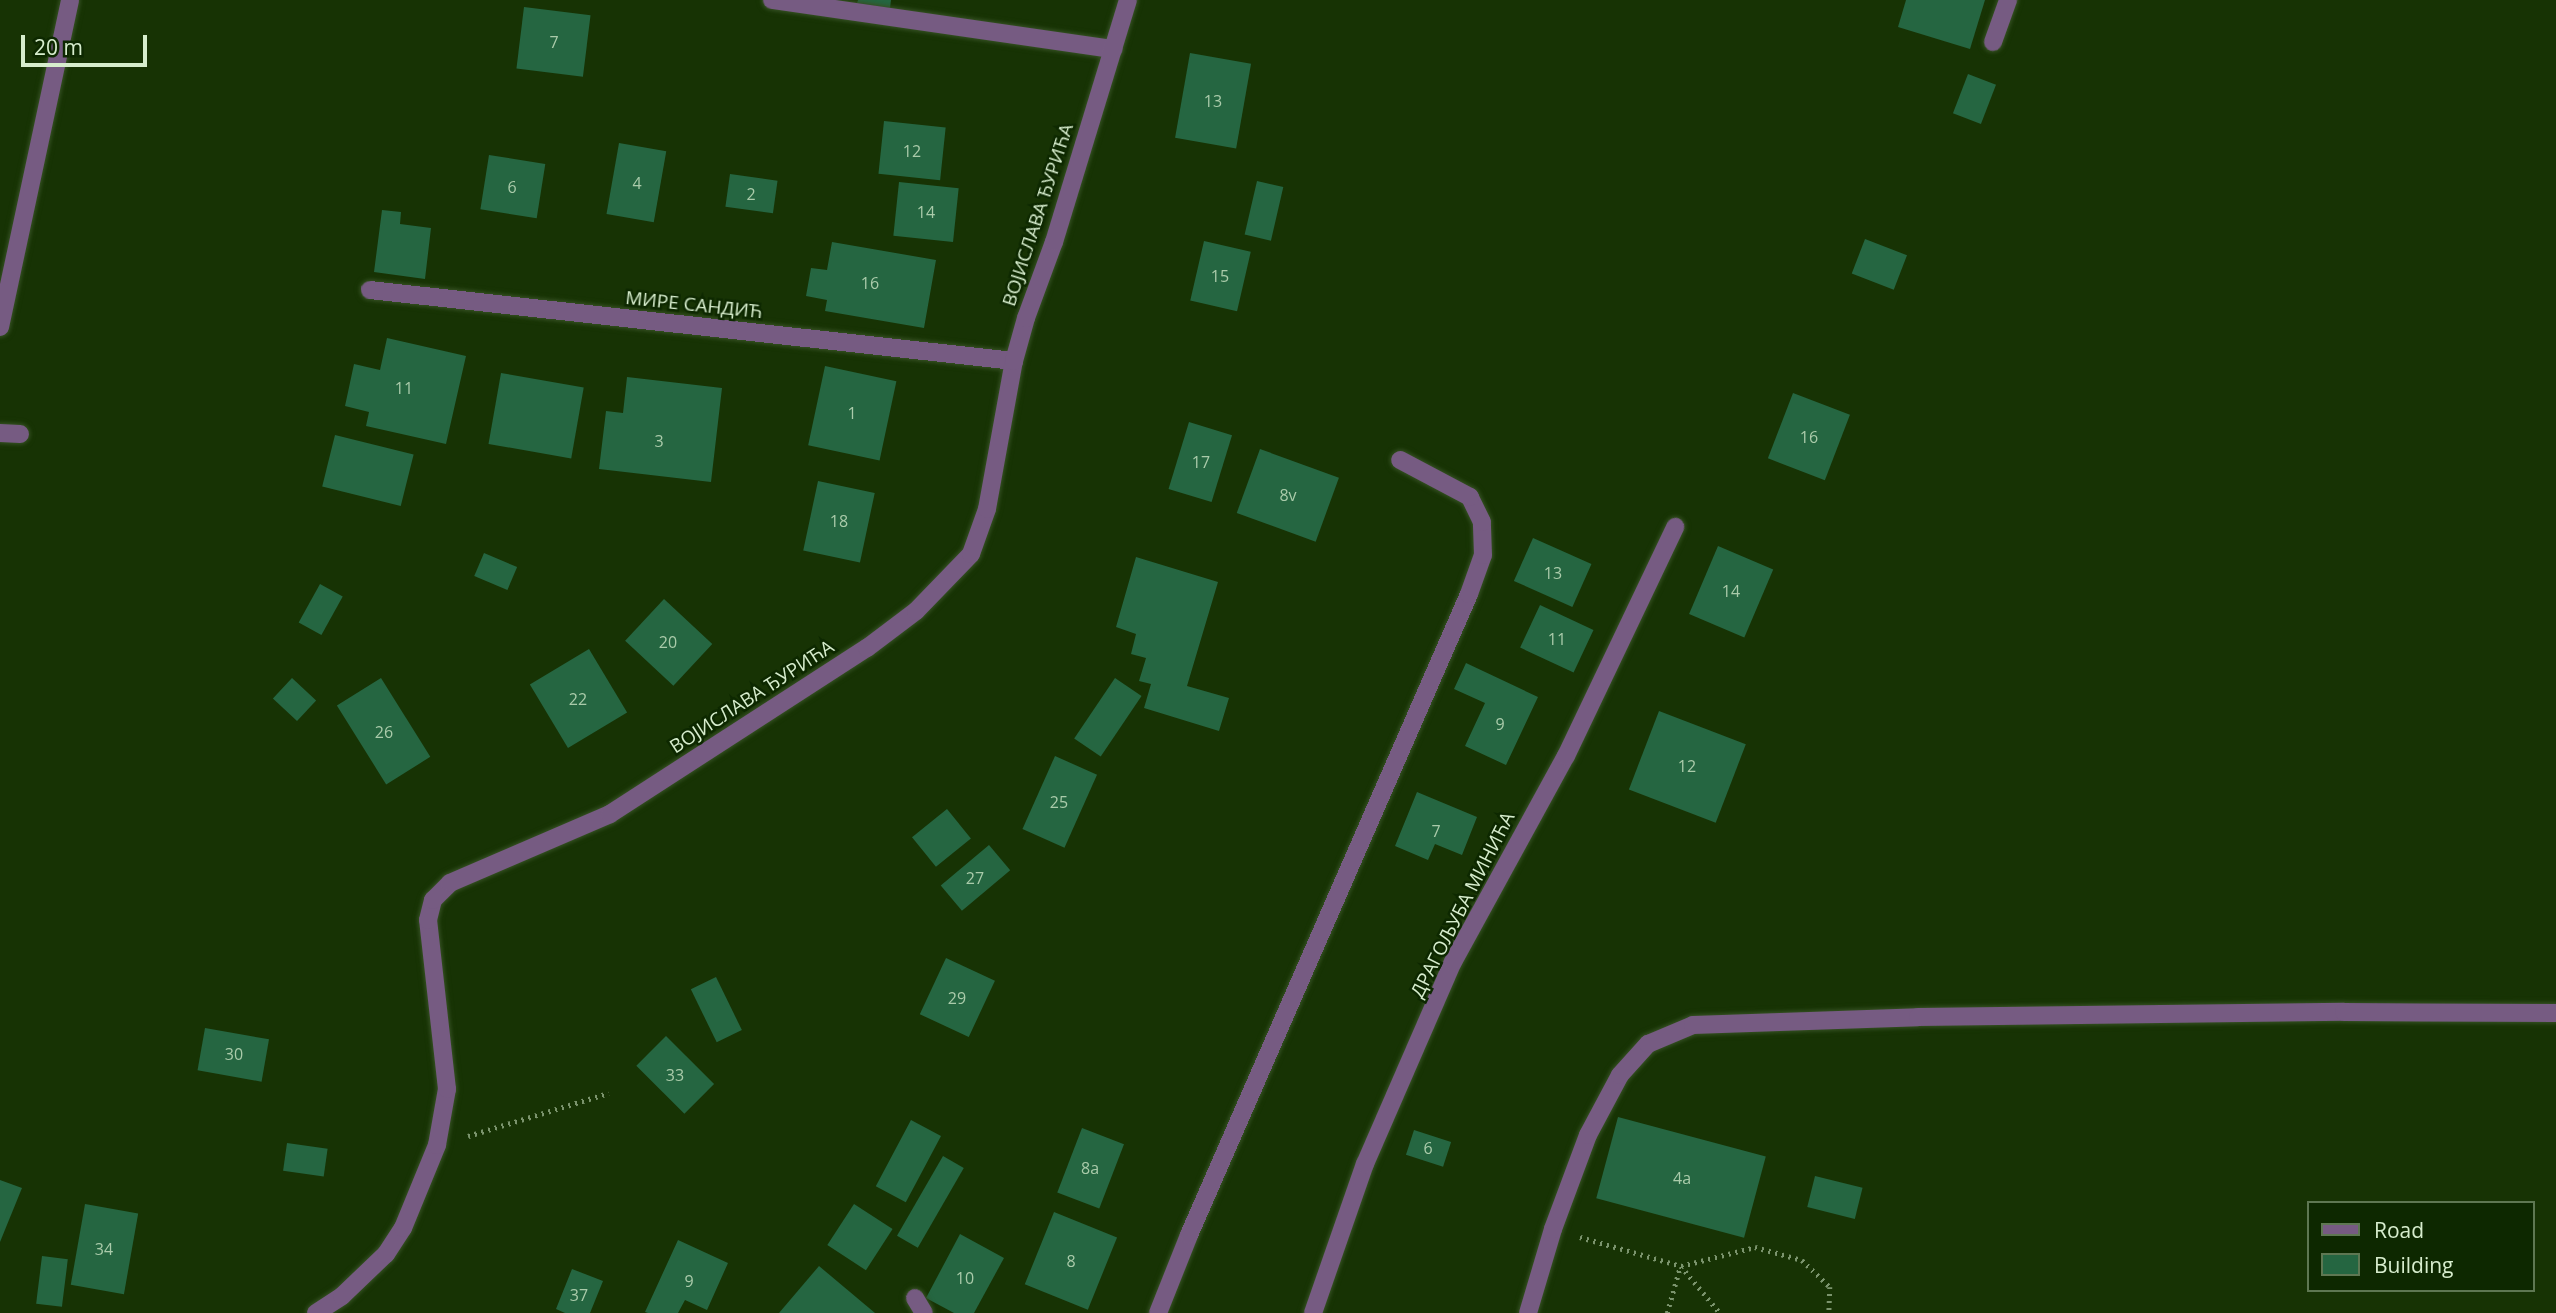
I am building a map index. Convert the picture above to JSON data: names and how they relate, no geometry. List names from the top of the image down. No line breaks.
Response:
{"streets":{"street":["ВОЈИСЛАВА ЂУРИЋА","МИРЕ САНДИЋ","ДРАГОЉУБА МИНИЋА"]},"crossings":[["ВОЈИСЛАВА ЂУРИЋА","МИРЕ САНДИЋ"]],"house_numbers":["7","13","12","4","6","2","14","15","16","11","1","16","3","17","8v","18","13","14","11","20","22","9","26","12","25","7","27","29","30","33","6","8a","4a","34","8","10","9","37"],"legend":["Road","Building"],"scale_bar":"20 m"}
